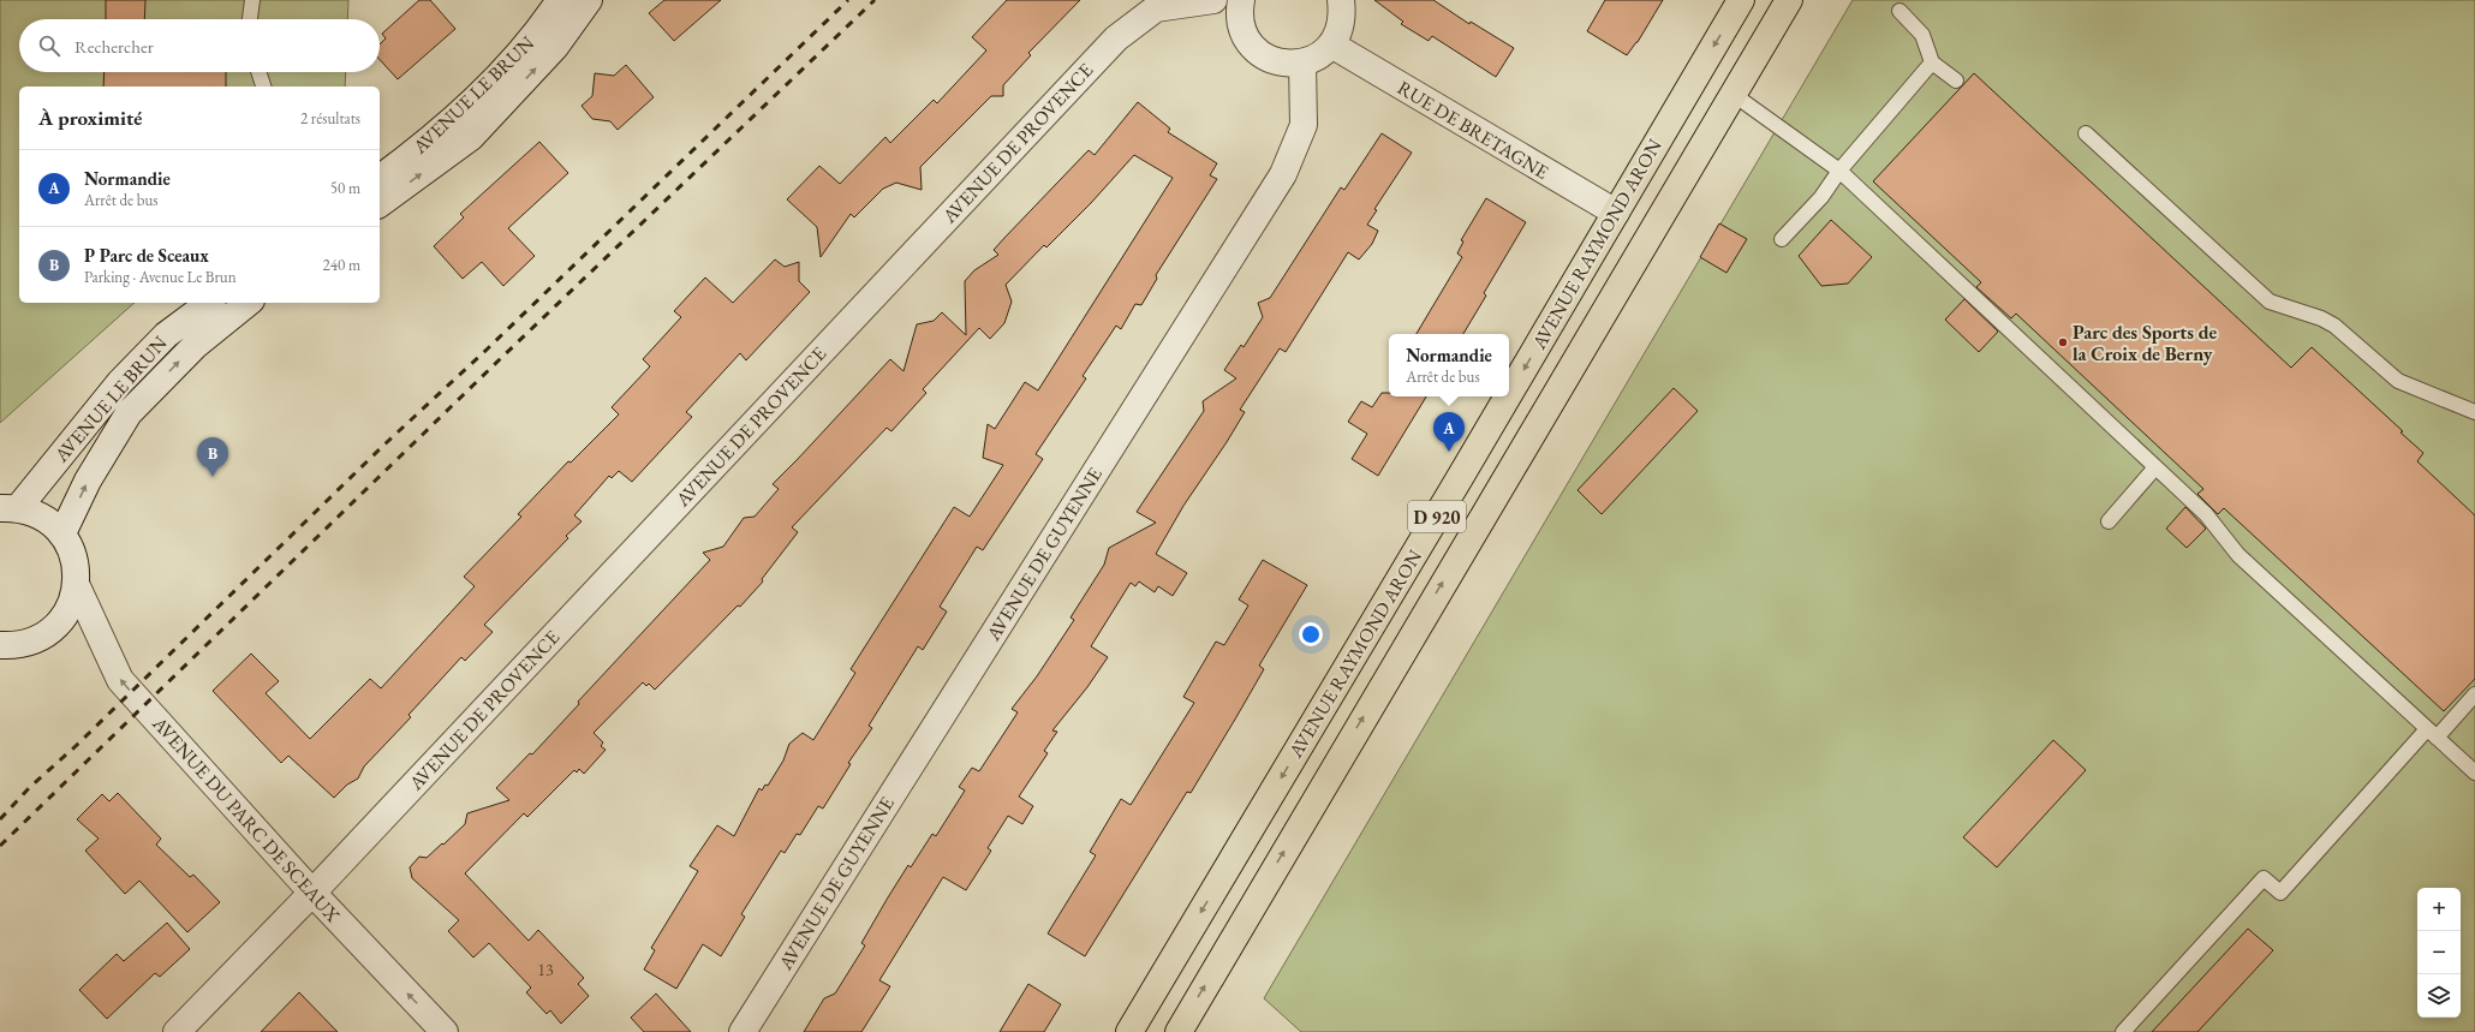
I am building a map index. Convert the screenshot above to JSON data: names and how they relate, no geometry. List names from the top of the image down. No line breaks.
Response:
{"streets":{"main road":["AVENUE RAYMOND ARON","D 920"],"street":["AVENUE LE BRUN","RUE DE BRETAGNE","AVENUE DE PROVENCE","AVENUE DE GUYENNE","AVENUE DU PARC DE SCEAUX"]},"crossings":[["RUE DE BRETAGNE","AVENUE RAYMOND ARON"],["AVENUE DE PROVENCE","AVENUE DU PARC DE SCEAUX"]],"one_way":["AVENUE DU PARC DE SCEAUX"],"places":["Parc des Sports de la Croix de Berny"],"house_numbers":["13"],"page":{"search":"Rechercher","heading":["À proximité","2 résultats"],"list":[{"mark":"A","name":"Normandie","note":"Arrêt de bus","value":"50 m"},{"mark":"B","name":"P Parc de Sceaux","note":"Parking · Avenue Le Brun","value":"240 m"}],"popup":["Normandie","Arrêt de bus"],"pins":["A","B"],"map_buttons":["+","−"]}}
